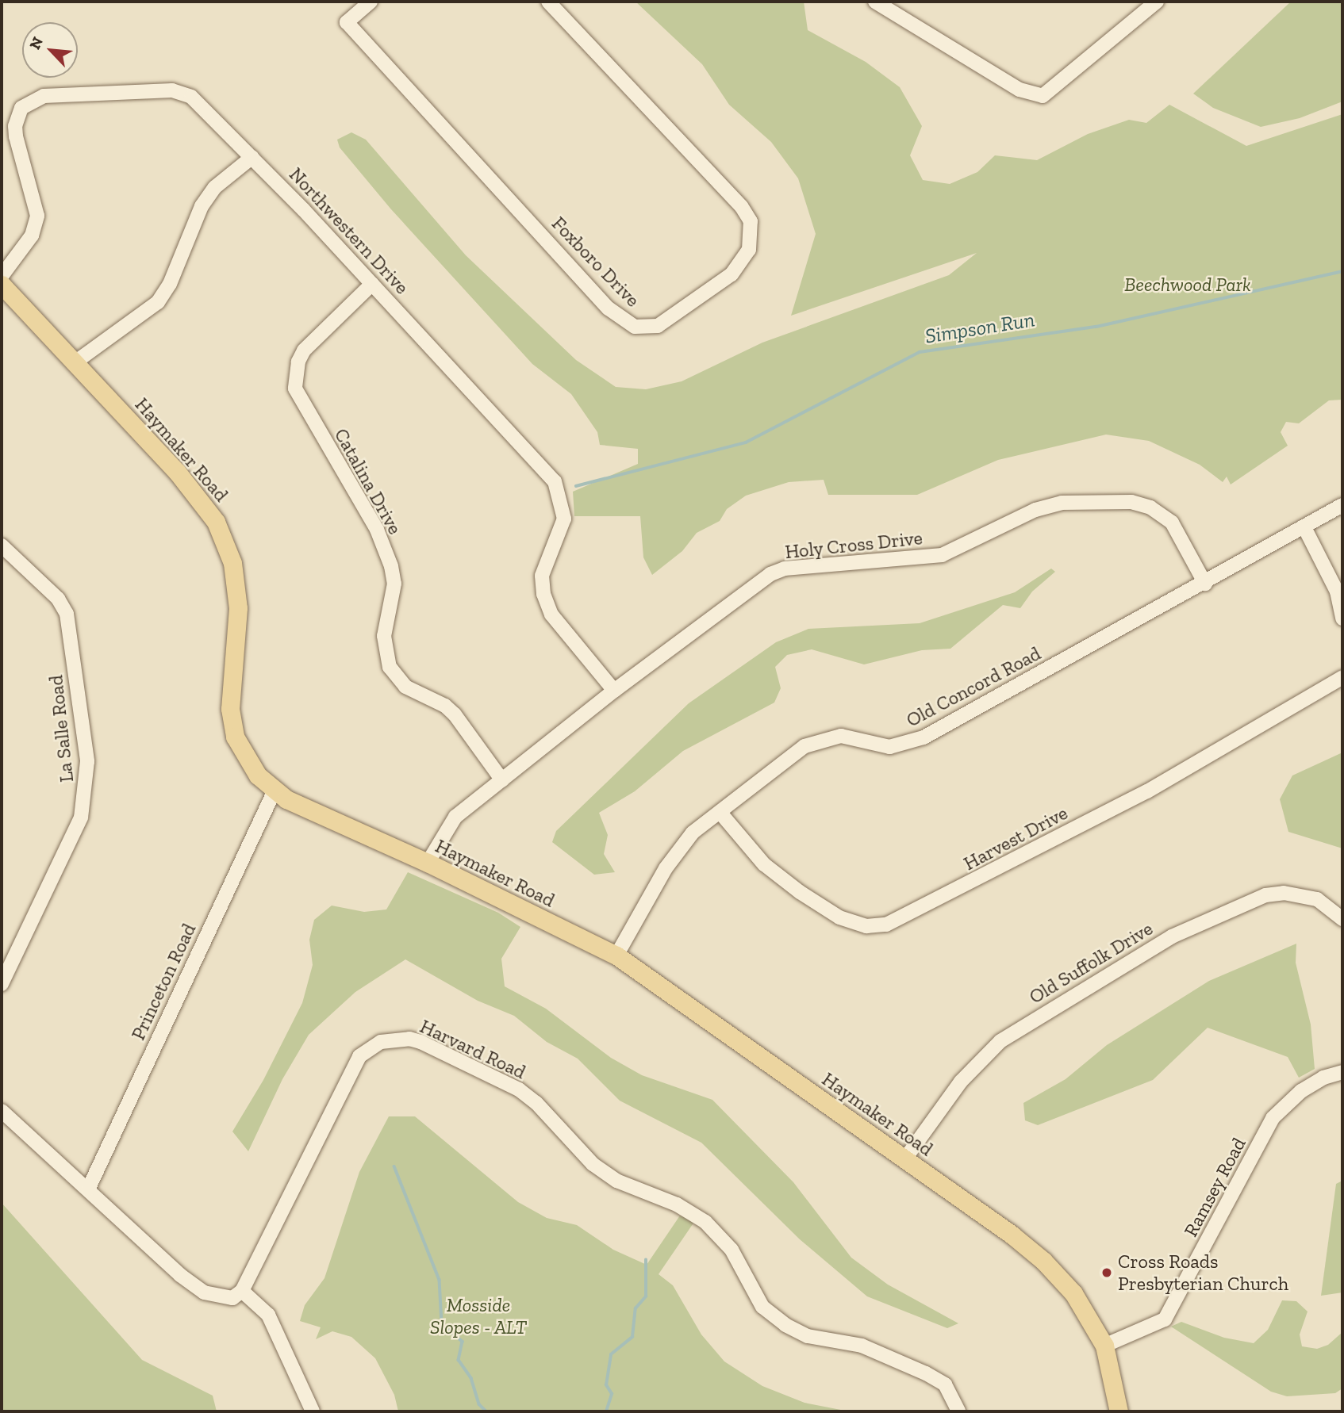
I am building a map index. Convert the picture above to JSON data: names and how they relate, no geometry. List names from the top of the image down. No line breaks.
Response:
{"streets":{"main road":["Haymaker Road"],"street":["Northwestern Drive","Foxboro Drive","Catalina Drive","Holy Cross Drive","Old Concord Road","La Salle Road","Harvest Drive","Old Suffolk Drive","Princeton Road","Harvard Road","Ramsey Road"]},"crossings":[["Northwestern Drive","Catalina Drive"],["Northwestern Drive","Holy Cross Drive"],["Haymaker Road","Holy Cross Drive"],["Haymaker Road","Old Concord Road"],["Haymaker Road","Old Suffolk Drive"],["Haymaker Road","Princeton Road"],["Haymaker Road","Ramsey Road"],["Catalina Drive","Holy Cross Drive"],["Holy Cross Drive","Old Concord Road"],["Old Concord Road","Harvest Drive"]],"water":["Simpson Run"],"parks":["Beechwood Park","Mosside Slopes - ALT"],"places":["Cross Roads Presbyterian Church"],"north":"top left"}
